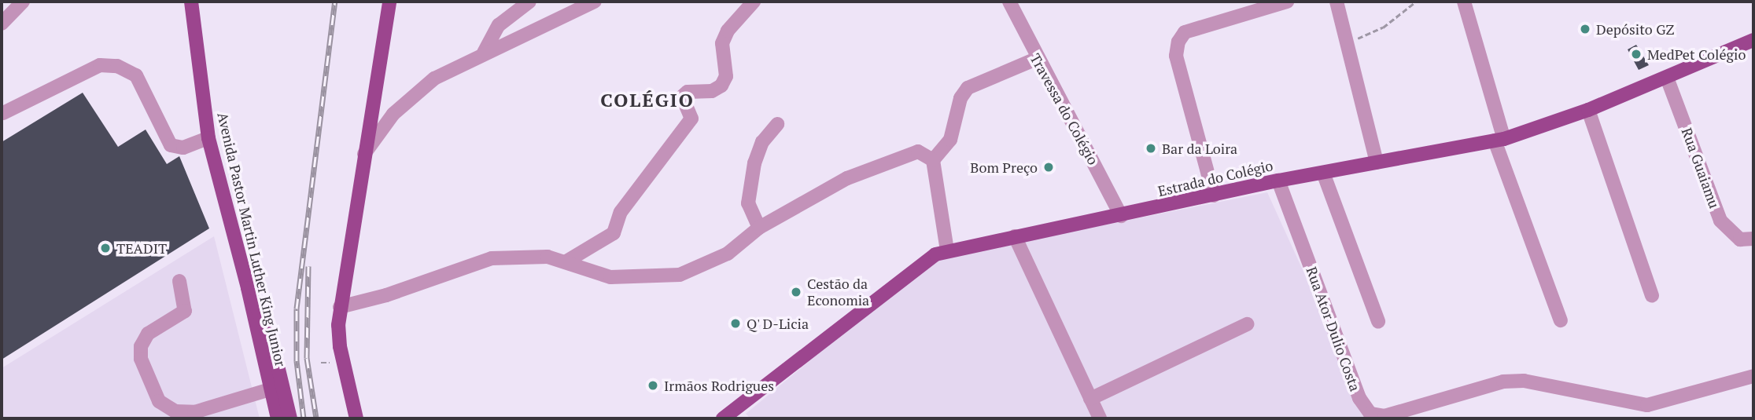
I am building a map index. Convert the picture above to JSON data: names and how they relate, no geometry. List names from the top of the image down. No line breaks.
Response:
{"streets":{"main road":["Estrada do Colégio","Avenida Pastor Martin Luther King Junior"],"street":["Travessa do Colégio","Rua Guaiamu","Rua Ator Dulio Costa"]},"crossings":[["Travessa do Colégio","Estrada do Colégio"],["Rua Guaiamu","Estrada do Colégio"],["Estrada do Colégio","Rua Ator Dulio Costa"]],"districts":["COLÉGIO"],"places":["Depósito GZ","MedPet Colégio","Bar da Loira","Bom Preço","TEADIT","Cestão da Economia","Q' D-Licia","Irmãos Rodrigues"]}
